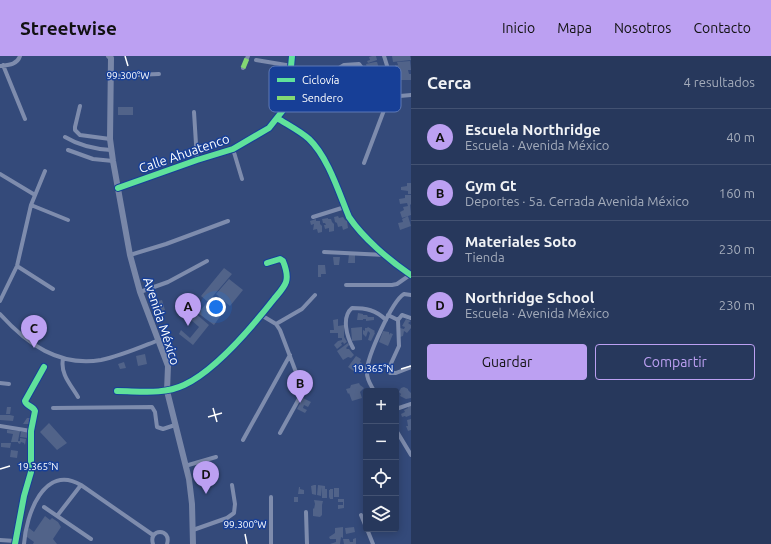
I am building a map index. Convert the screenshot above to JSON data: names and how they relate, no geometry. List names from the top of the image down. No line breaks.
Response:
{"streets":{"main road":["Avenida México"],"street":["Calle Ahuatenco"]},"crossings":[["Calle Ahuatenco","Avenida México"]],"legend":["Ciclovía","Sendero"],"page":{"header":"Streetwise","nav":["Inicio","Mapa","Nosotros","Contacto"],"heading":["Cerca","4 resultados"],"list":[{"mark":"A","name":"Escuela Northridge","note":"Escuela · Avenida México","value":"40 m"},{"mark":"B","name":"Gym Gt","note":"Deportes · 5a. Cerrada Avenida México","value":"160 m"},{"mark":"C","name":"Materiales Soto","note":"Tienda","value":"230 m"},{"mark":"D","name":"Northridge School","note":"Escuela · Avenida México","value":"230 m"}],"pins":["A","C","B","D"],"buttons":["Guardar","Compartir"],"map_buttons":["+","−"]},"coordinates":["99.300°W","19.365°N"]}
